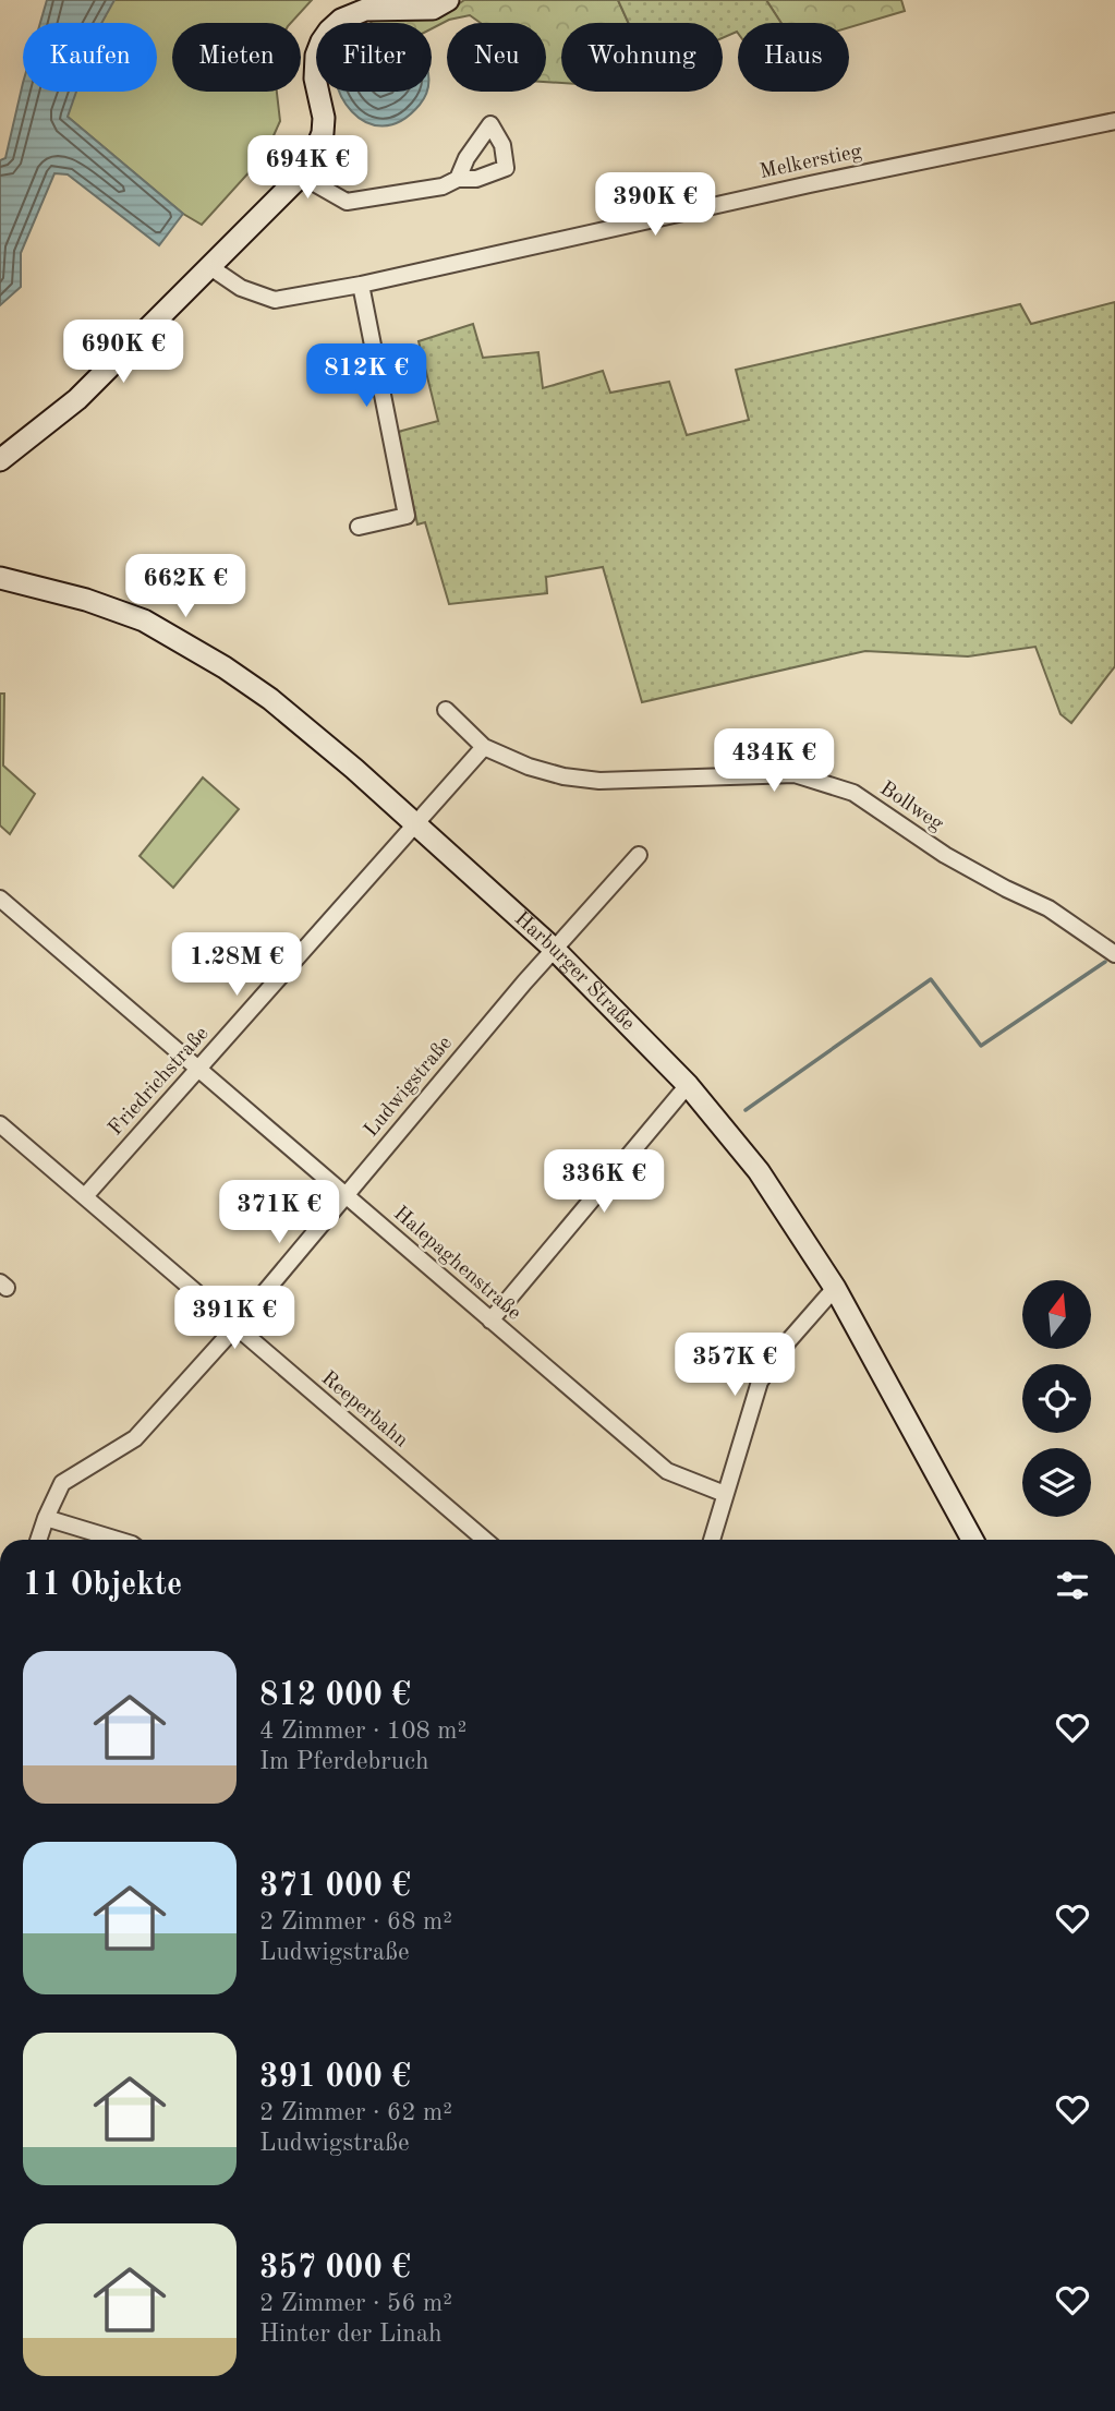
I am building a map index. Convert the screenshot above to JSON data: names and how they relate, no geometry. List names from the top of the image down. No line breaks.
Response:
{"streets":{"street":["Melkerstieg","Bollweg","Harburger Straße","Friedrichstraße","Ludwigstraße","Halepaghenstraße","Reeperbahn"]},"crossings":[["Harburger Straße","Friedrichstraße"],["Harburger Straße","Ludwigstraße"],["Friedrichstraße","Halepaghenstraße"],["Friedrichstraße","Reeperbahn"],["Ludwigstraße","Halepaghenstraße"],["Ludwigstraße","Reeperbahn"]],"north":"top","page":{"chip":["Kaufen","Mieten","Filter","Neu","Wohnung","Haus"],"price":["694K €","390K €","690K €","812K €","662K €","434K €","1.28M €","336K €","371K €","391K €","357K €"],"heading":"11 Objekte","list":[{"name":"812 000 €","note":"4 Zimmer · 108 m² · Im Pferdebruch"},{"name":"371 000 €","note":"2 Zimmer · 68 m² · Ludwigstraße"},{"name":"391 000 €","note":"2 Zimmer · 62 m² · Ludwigstraße"},{"name":"357 000 €","note":"2 Zimmer · 56 m² · Hinter der Linah"}]}}
